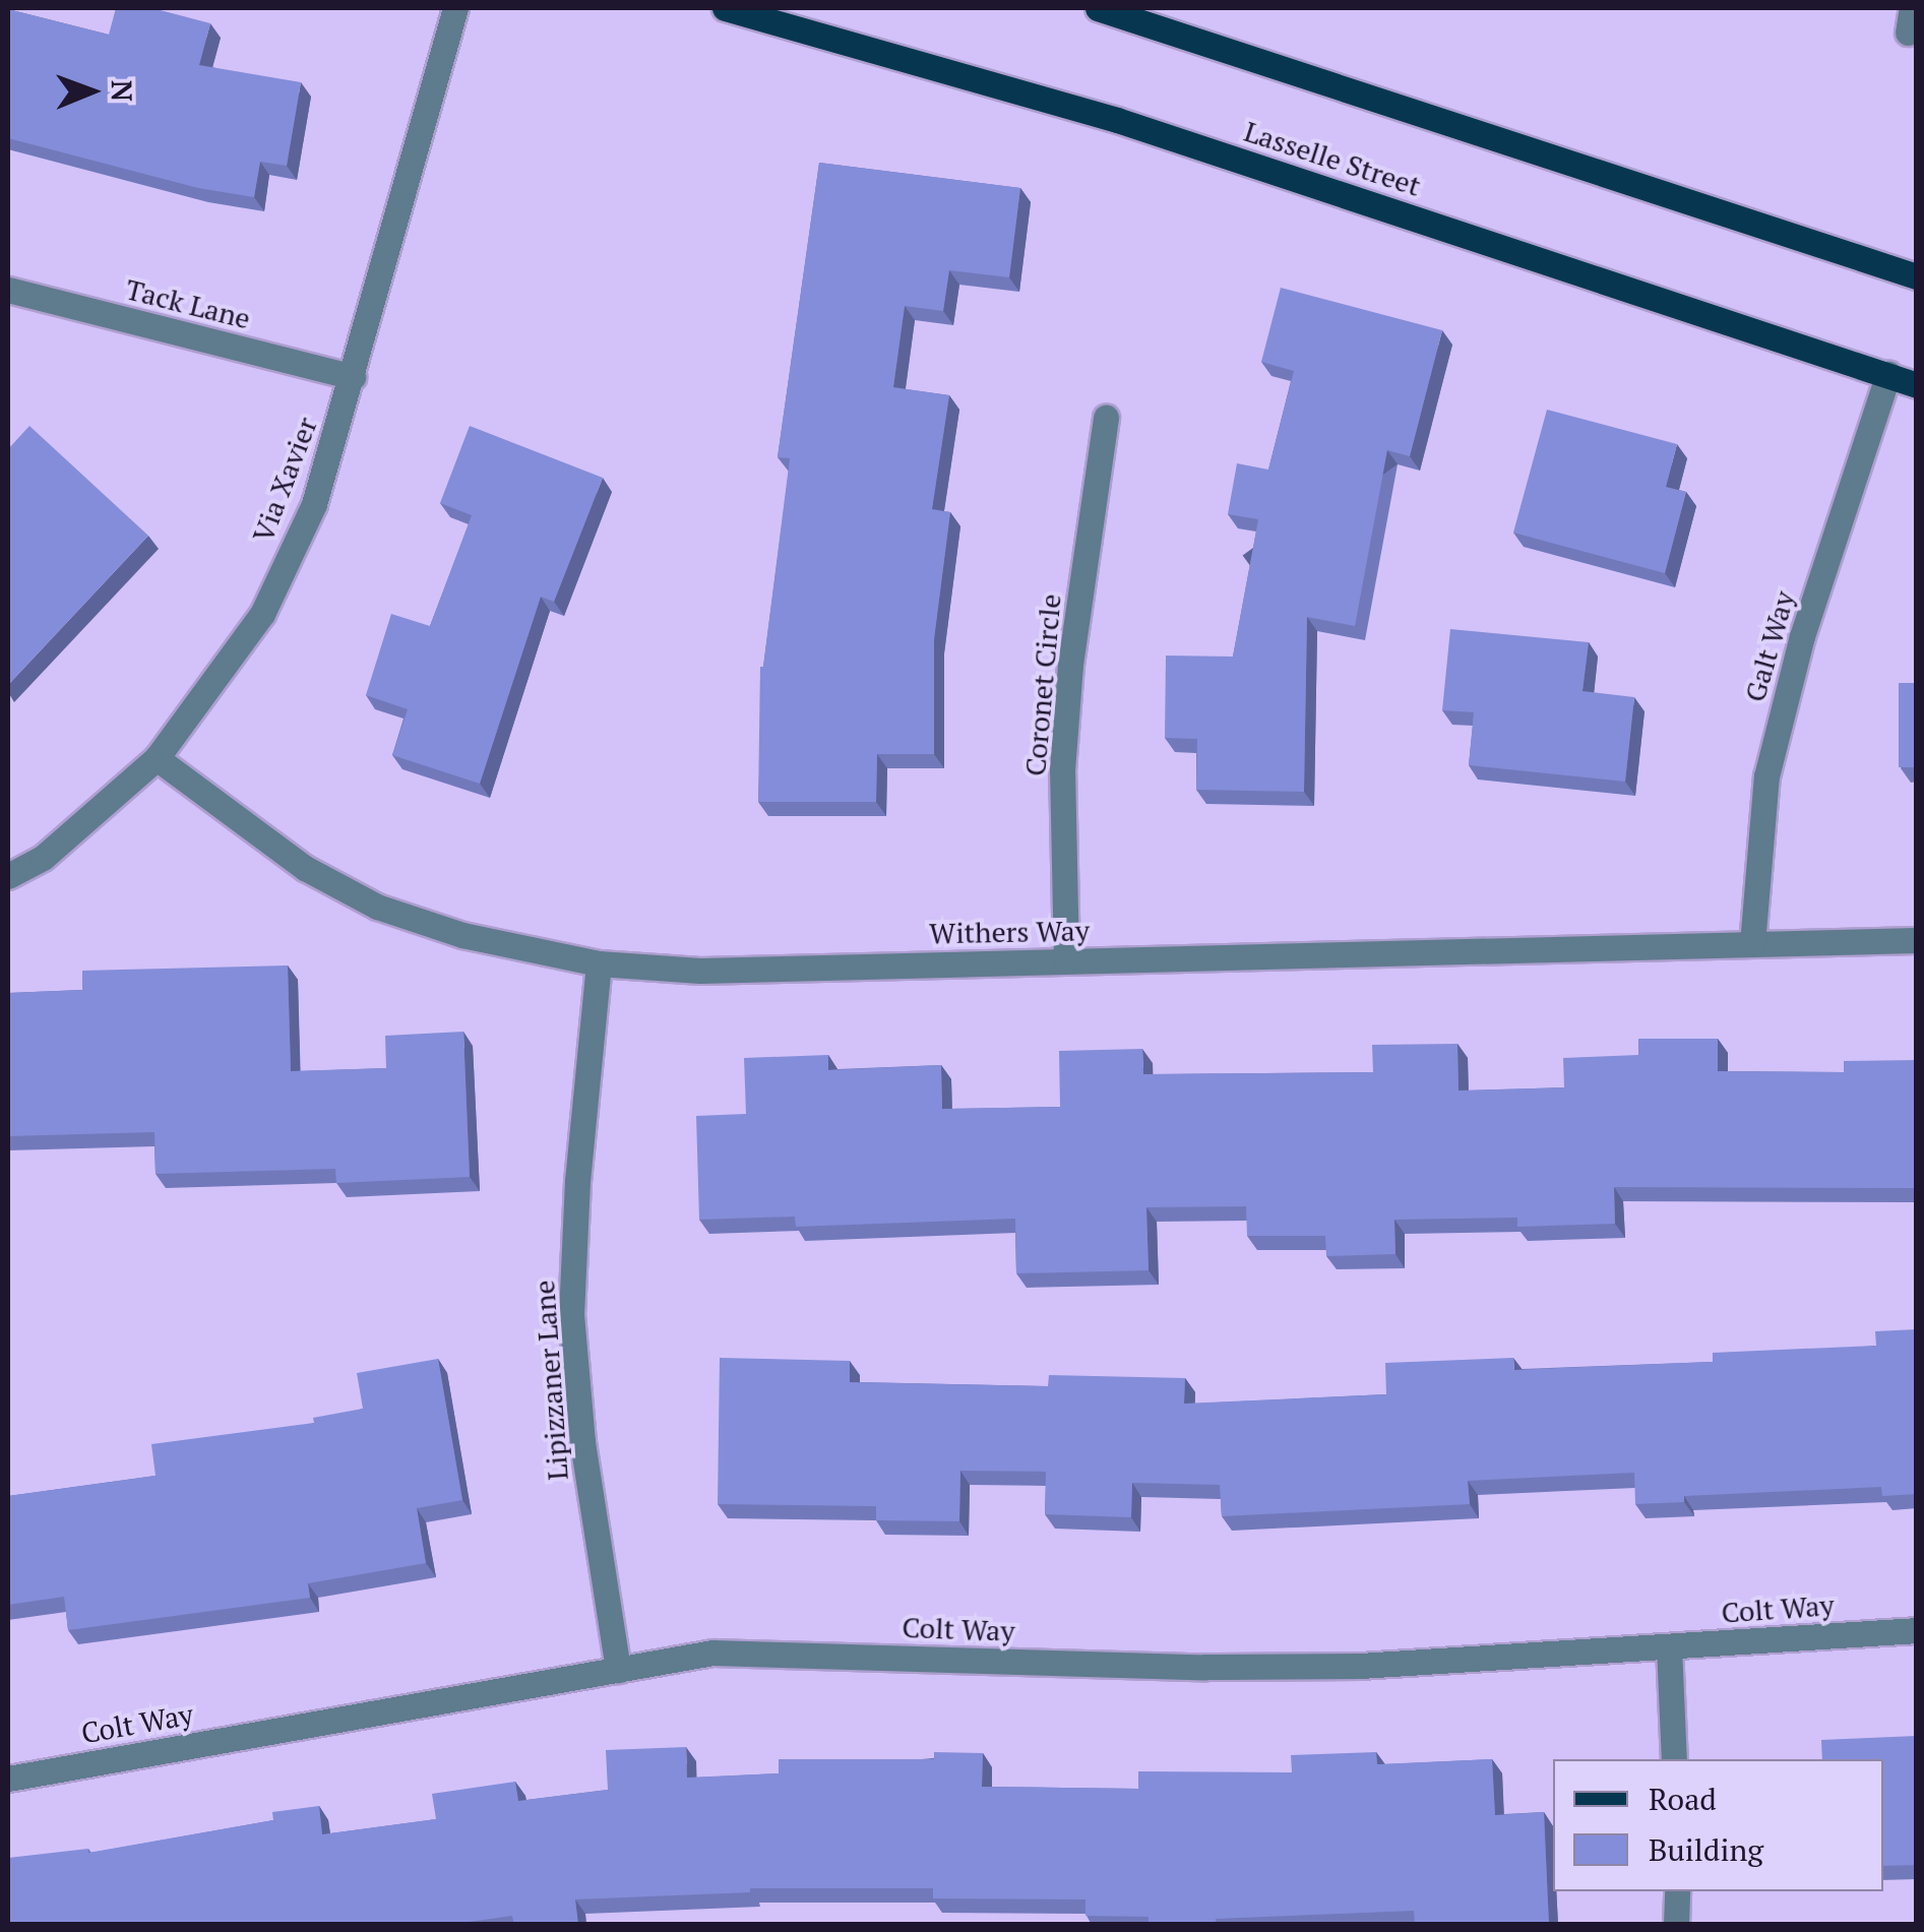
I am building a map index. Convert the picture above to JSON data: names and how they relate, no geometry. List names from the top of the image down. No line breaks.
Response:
{"streets":{"main road":["Lasselle Street"],"street":["Tack Lane","Via Xavier","Galt Way","Coronet Circle","Withers Way","Lipizzaner Lane","Colt Way"]},"crossings":[["Lasselle Street","Galt Way"],["Tack Lane","Via Xavier"],["Via Xavier","Withers Way"],["Galt Way","Withers Way"],["Coronet Circle","Withers Way"],["Withers Way","Lipizzaner Lane"],["Lipizzaner Lane","Colt Way"]],"legend":["Road","Building"],"north":"right"}
